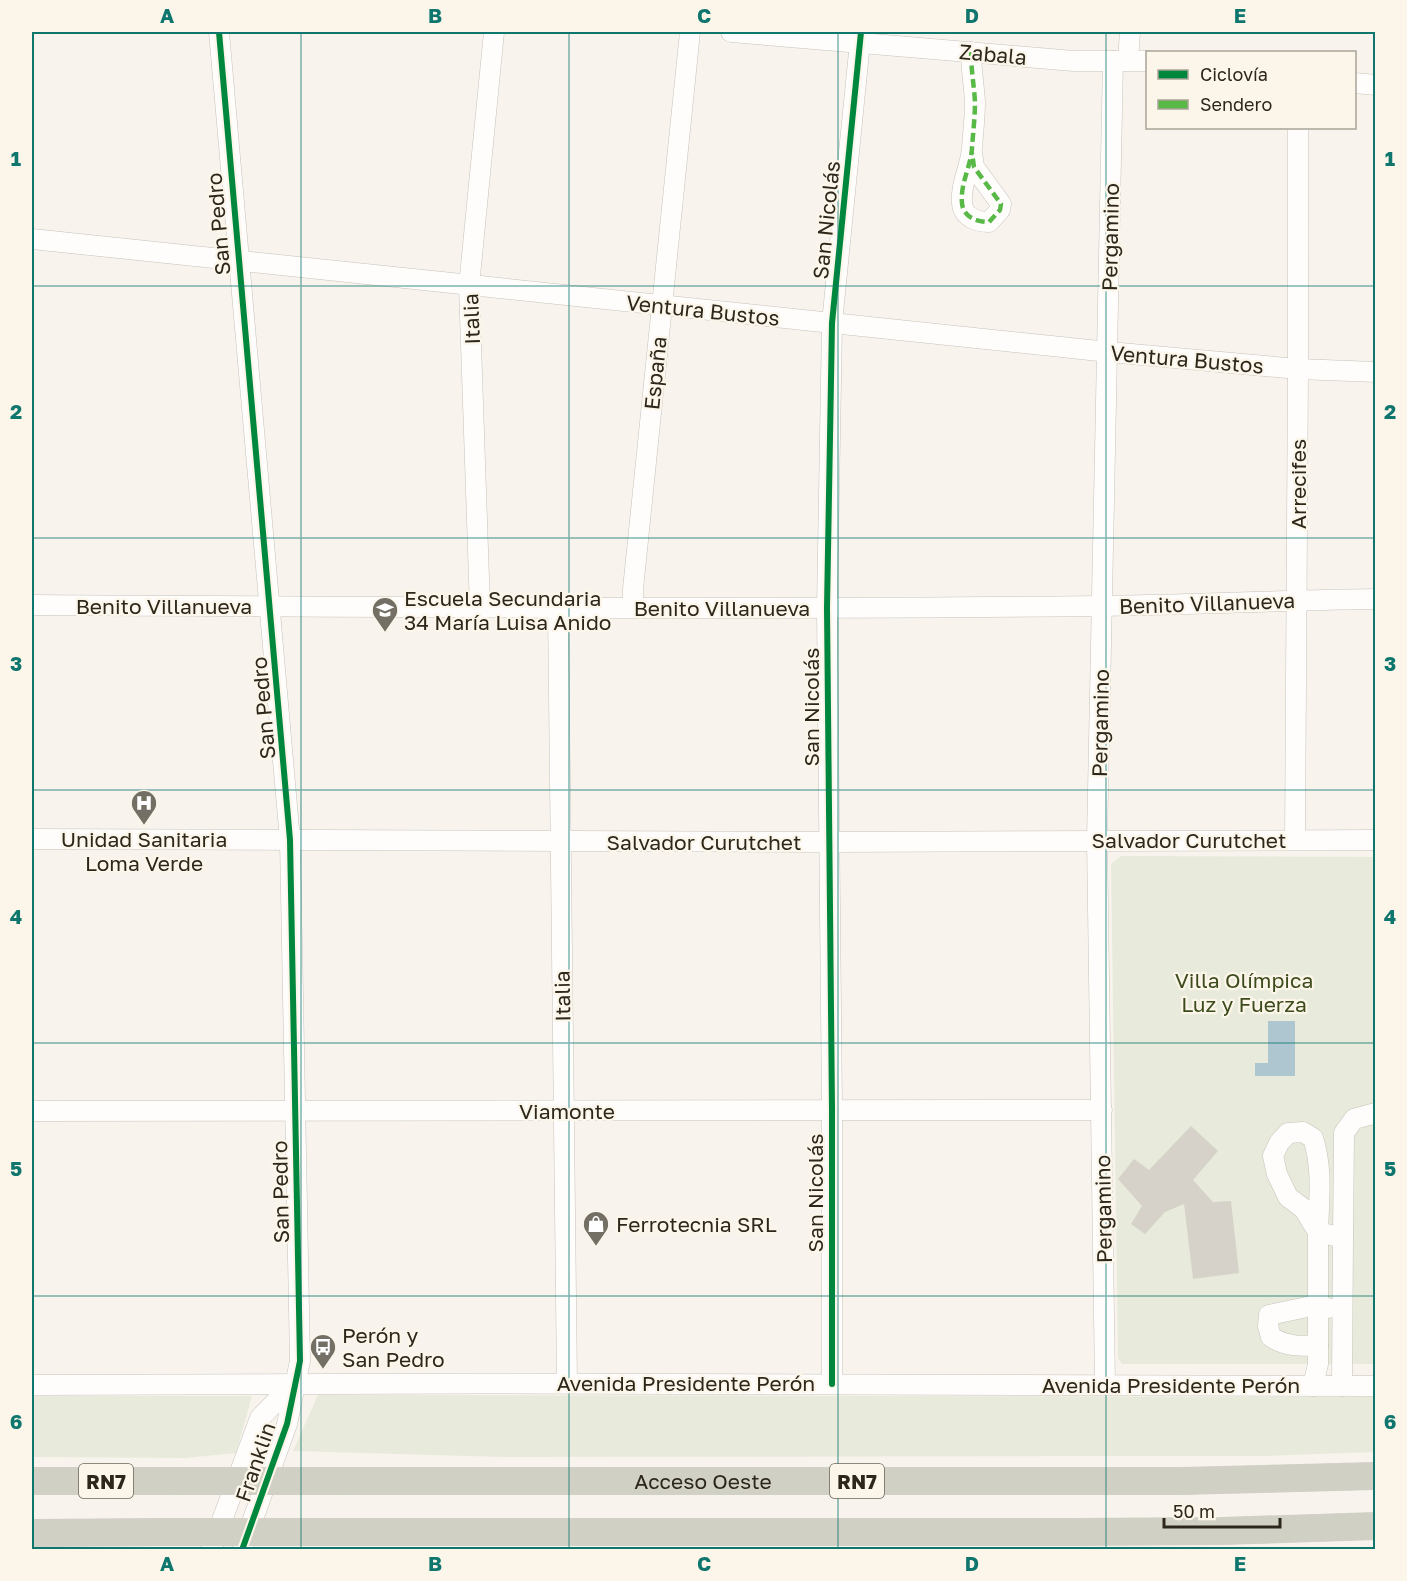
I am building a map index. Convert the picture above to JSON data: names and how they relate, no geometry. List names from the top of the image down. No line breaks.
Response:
{"streets":{"highway":["RN7","Acceso Oeste"],"street":["Zabala","San Nicolás","San Pedro","Pergamino","Ventura Bustos","Italia","España","Arrecifes","Benito Villanueva","Salvador Curutchet","Viamonte","Avenida Presidente Perón","Franklin"]},"crossings":[["Zabala","San Nicolás"],["Zabala","Pergamino"],["San Nicolás","Ventura Bustos"],["San Nicolás","Benito Villanueva"],["San Nicolás","Salvador Curutchet"],["San Nicolás","Viamonte"],["San Nicolás","Avenida Presidente Perón"],["San Pedro","Ventura Bustos"],["San Pedro","Benito Villanueva"],["San Pedro","Salvador Curutchet"],["San Pedro","Viamonte"],["San Pedro","Avenida Presidente Perón"],["San Pedro","Franklin"],["Pergamino","Ventura Bustos"],["Pergamino","Benito Villanueva"],["Pergamino","Salvador Curutchet"],["Pergamino","Viamonte"],["Pergamino","Avenida Presidente Perón"],["Ventura Bustos","Italia"],["Ventura Bustos","España"],["Ventura Bustos","Arrecifes"],["Italia","Benito Villanueva"],["Italia","Salvador Curutchet"],["Italia","Viamonte"],["Italia","Avenida Presidente Perón"],["España","Benito Villanueva"],["Arrecifes","Benito Villanueva"],["Arrecifes","Salvador Curutchet"],["Avenida Presidente Perón","Franklin"]],"parks":["Villa Olímpica Luz y Fuerza"],"places":{"school or university":["Escuela Secundaria 34 María Luisa Anido"],"hospital":["Unidad Sanitaria Loma Verde"],"shop":["Ferrotecnia SRL"],"bus stop":["Perón y San Pedro"]},"legend":["Ciclovía","Sendero"],"scale_bar":"50 m","grid":{"columns":["A","B","C","D","E"],"rows":["1","2","3","4","5","6"]}}
